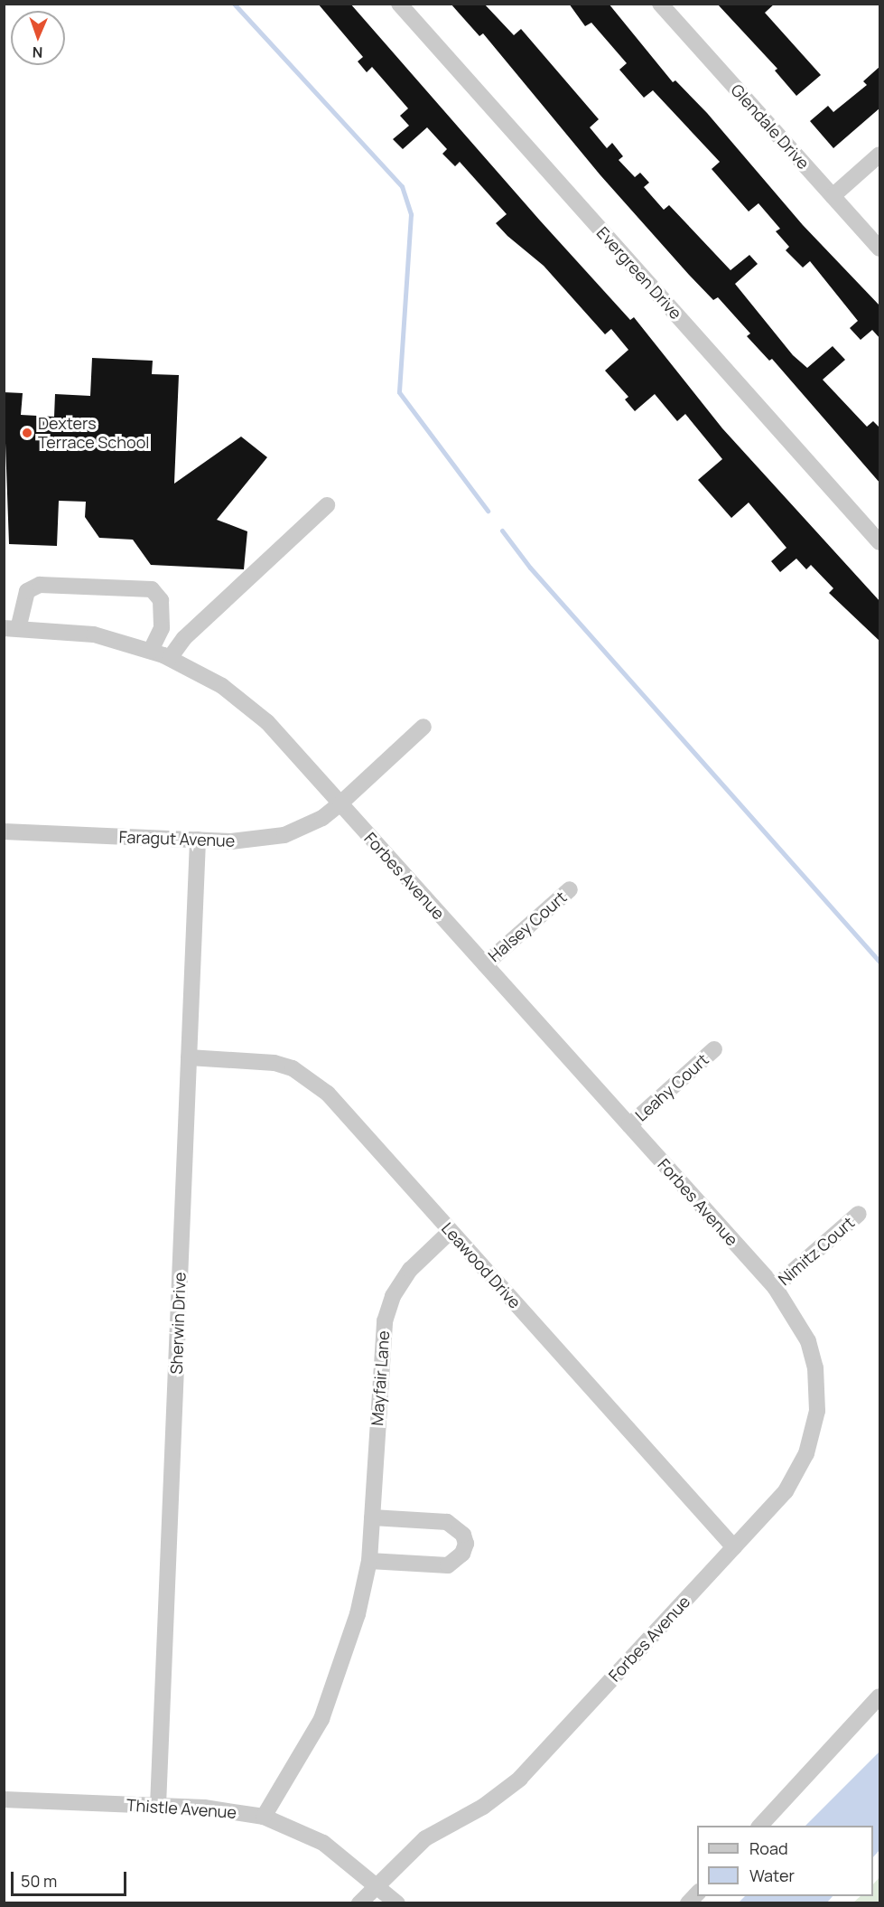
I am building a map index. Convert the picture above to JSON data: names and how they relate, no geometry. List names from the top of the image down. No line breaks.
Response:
{"streets":{"street":["Glendale Drive","Evergreen Drive","Faragut Avenue","Forbes Avenue","Halsey Court","Leahy Court","Nimitz Court","Leawood Drive","Sherwin Drive","Mayfair Lane","Thistle Avenue"]},"crossings":[["Faragut Avenue","Forbes Avenue"],["Faragut Avenue","Sherwin Drive"],["Forbes Avenue","Halsey Court"],["Forbes Avenue","Leahy Court"],["Forbes Avenue","Nimitz Court"],["Forbes Avenue","Leawood Drive"],["Forbes Avenue","Thistle Avenue"],["Leawood Drive","Sherwin Drive"],["Leawood Drive","Mayfair Lane"],["Sherwin Drive","Thistle Avenue"],["Mayfair Lane","Thistle Avenue"]],"places":["Dexters Terrace School"],"legend":["Road","Water"],"scale_bar":"50 m","north":"bottom"}
